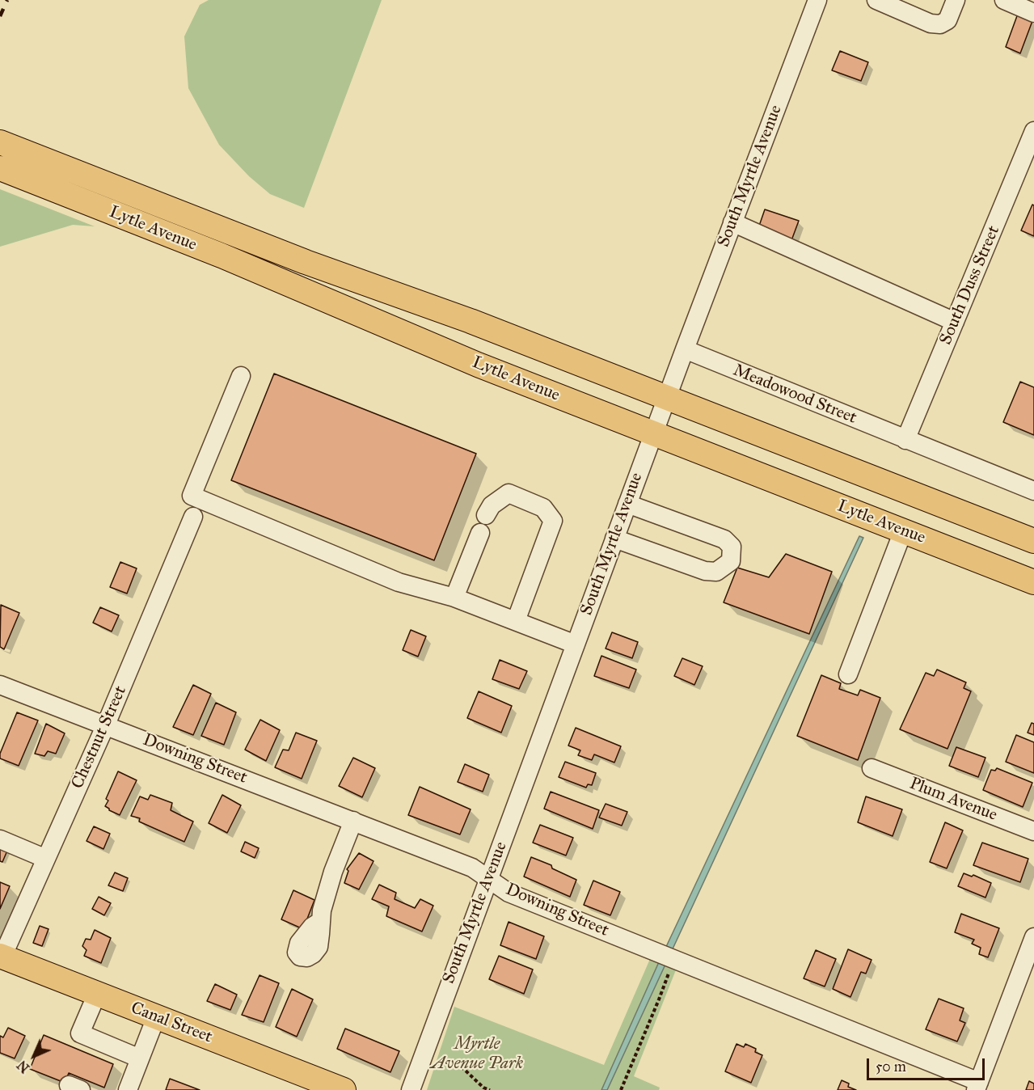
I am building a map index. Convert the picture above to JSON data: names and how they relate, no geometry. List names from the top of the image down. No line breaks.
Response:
{"streets":{"main road":["Lytle Avenue","Canal Street"],"street":["South Myrtle Avenue","South Duss Street","Meadowood Street","Chestnut Street","Downing Street","Plum Avenue"]},"crossings":[["South Myrtle Avenue","Lytle Avenue"],["South Myrtle Avenue","Meadowood Street"],["South Myrtle Avenue","Downing Street"],["South Duss Street","Meadowood Street"],["Chestnut Street","Downing Street"],["Chestnut Street","Canal Street"]],"parks":["Myrtle Avenue Park"],"scale_bar":"50 m","north":"bottom left"}
